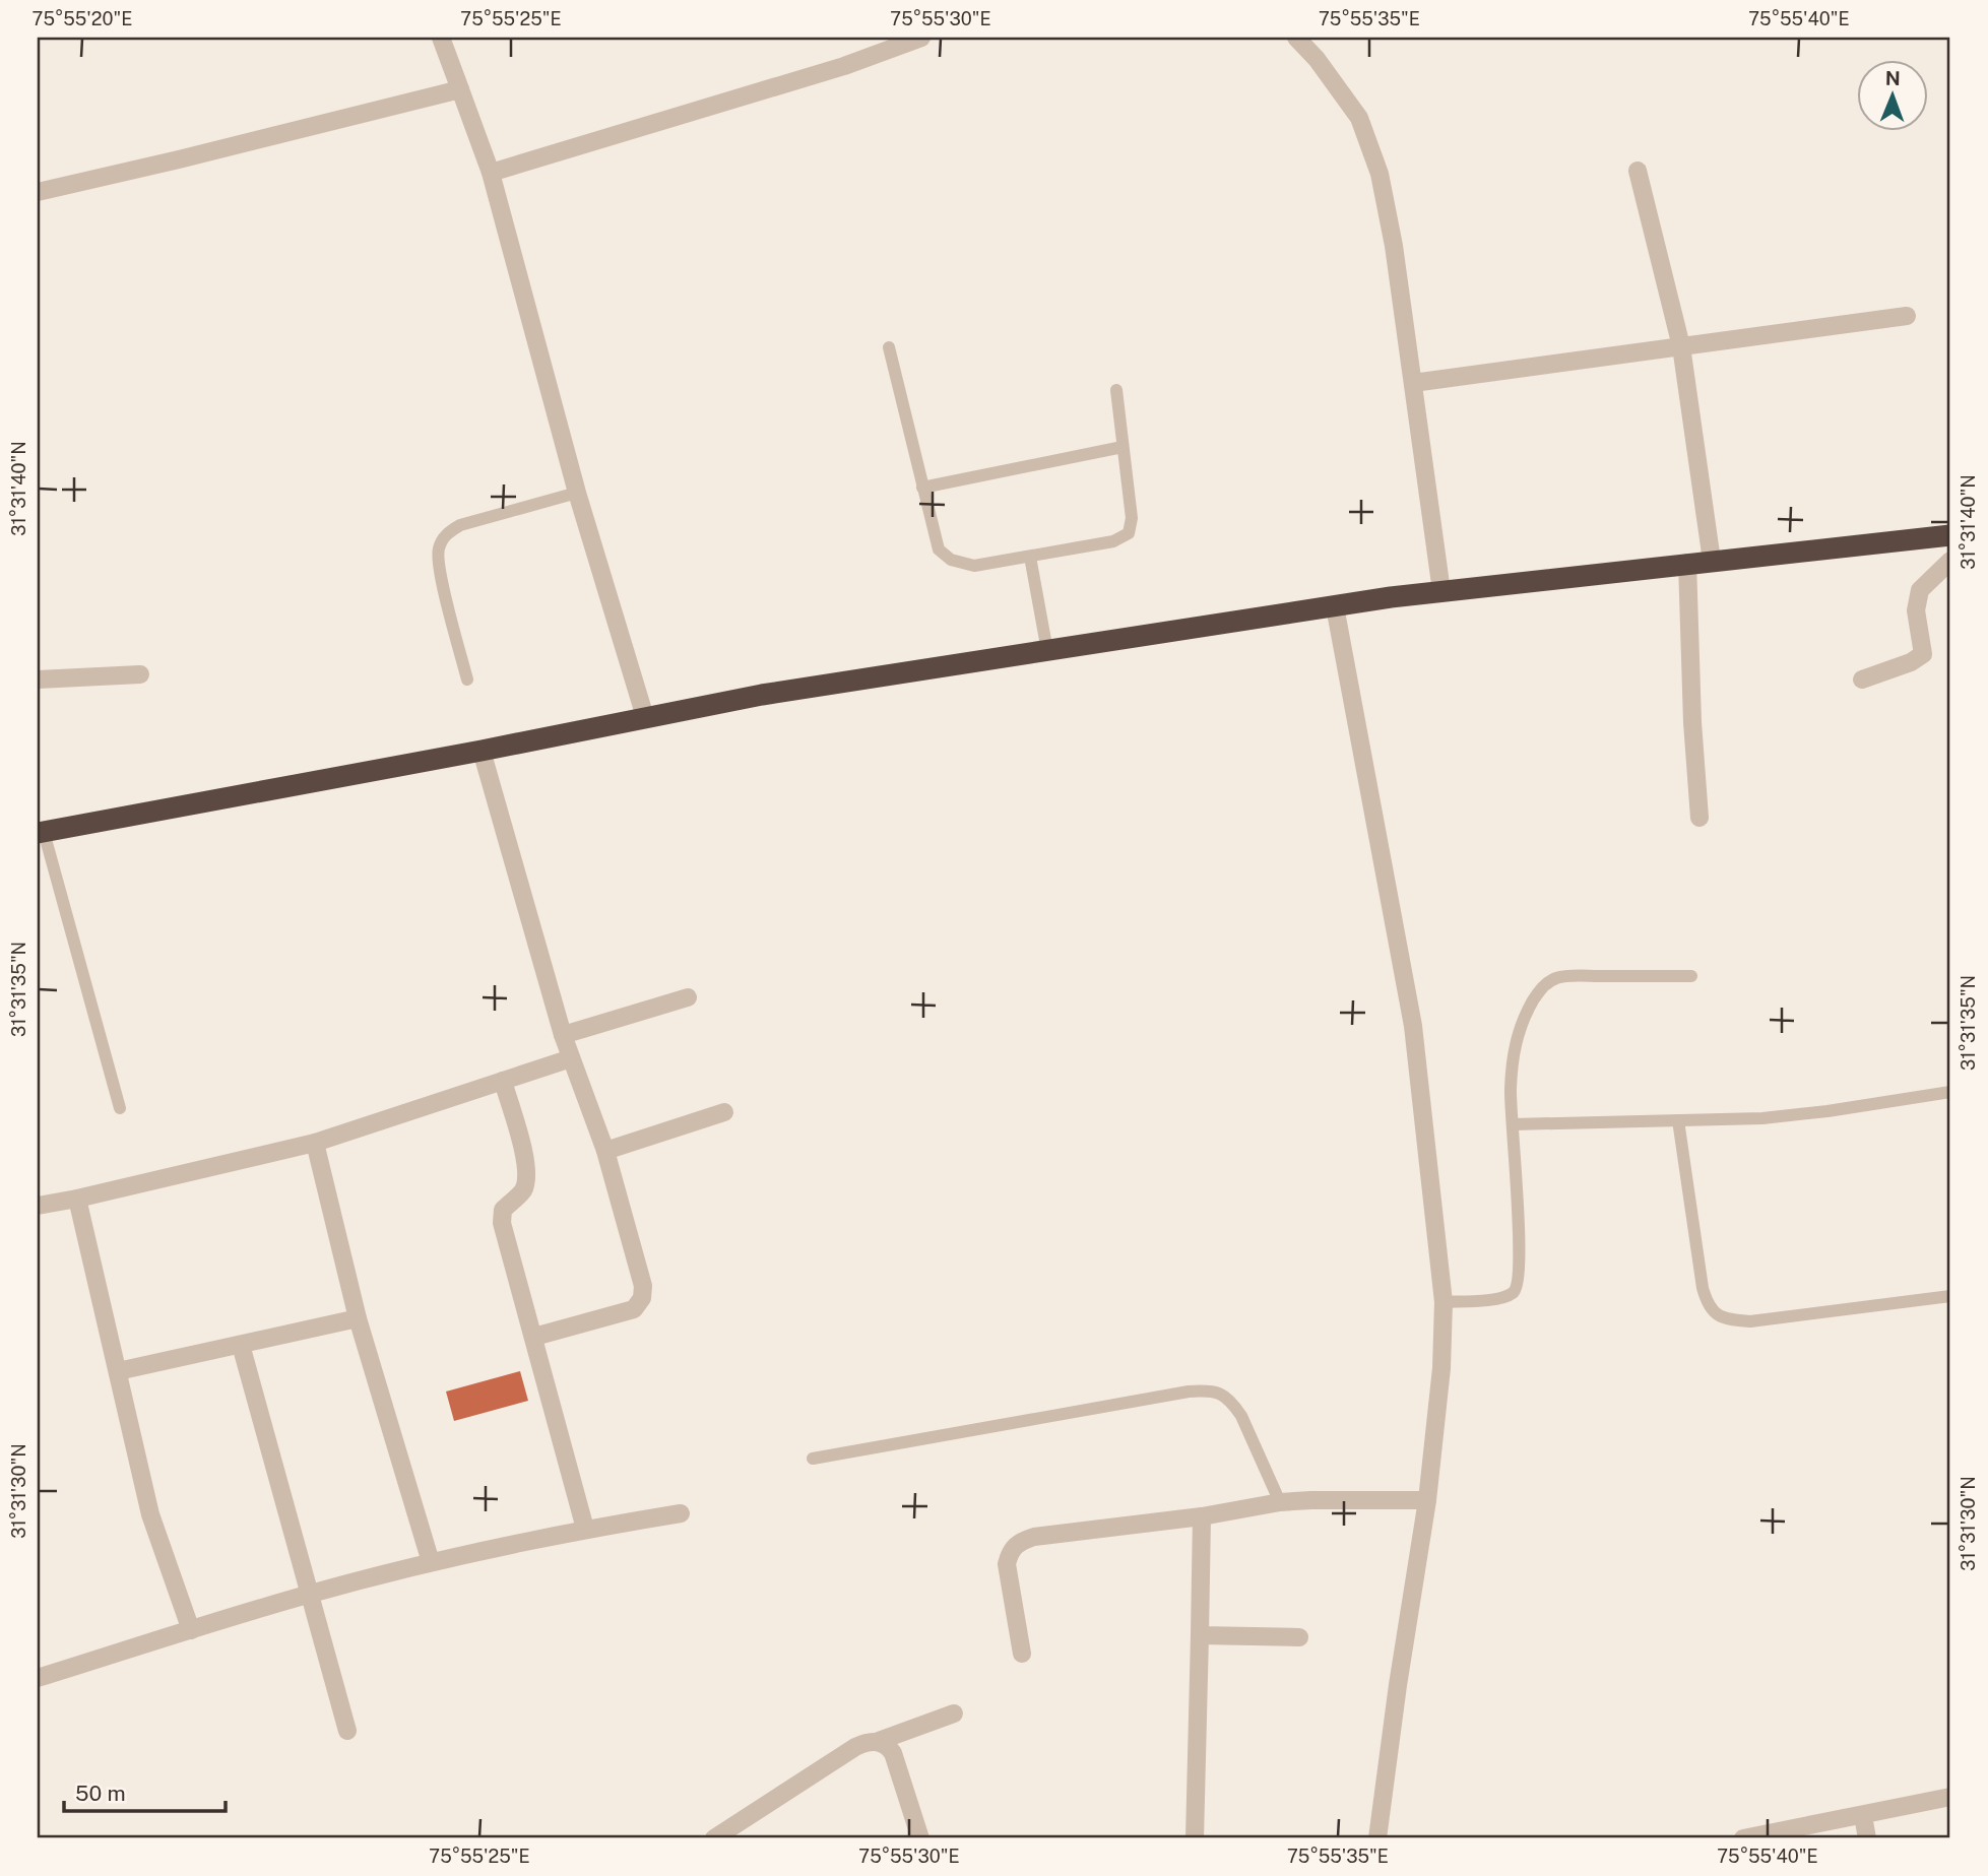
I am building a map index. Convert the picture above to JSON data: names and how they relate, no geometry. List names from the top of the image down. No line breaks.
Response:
{"scale_bar":"50 m","north":"top","coordinates":["75°55'20\"E","75°55'25\"E","75°55'30\"E","75°55'35\"E","75°55'40\"E","31°31'40\"N","31°31'35\"N","31°31'30\"N"]}
